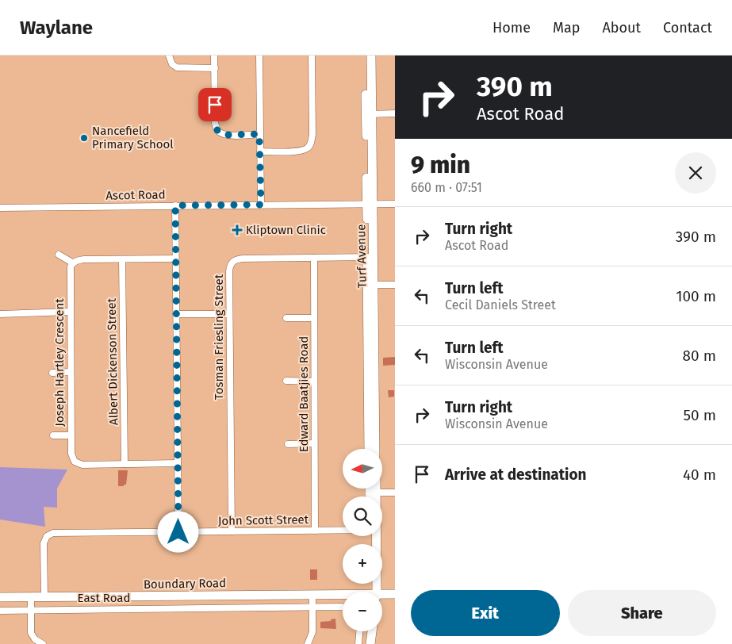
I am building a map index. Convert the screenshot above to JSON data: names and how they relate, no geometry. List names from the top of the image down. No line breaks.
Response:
{"streets":{"main road":["Turf Avenue","Boundary Road"],"street":["Ascot Road","Tosman Friesling Street","Albert Dickenson Street","Joseph Hartley Crescent","Edward Baatjies Road","John Scott Street","East Road"]},"crossings":[["Ascot Road","Turf Avenue"],["Turf Avenue","Tosman Friesling Street"],["Tosman Friesling Street","Edward Baatjies Road"],["Tosman Friesling Street","John Scott Street"],["Albert Dickenson Street","Joseph Hartley Crescent"],["Edward Baatjies Road","John Scott Street"],["John Scott Street","Boundary Road"]],"places":{"other":["Nancefield Primary School"],"health":["Kliptown Clinic"]},"north":"left","page":{"header":"Waylane","nav":["Home","Map","About","Contact"],"turn":["390 m","Ascot Road"],"heading":["9 min","660 m · 07:51"],"list":[{"name":"Turn right","note":"Ascot Road","value":"390 m"},{"name":"Turn left","note":"Cecil Daniels Street","value":"100 m"},{"name":"Turn left","note":"Wisconsin Avenue","value":"80 m"},{"name":"Turn right","note":"Wisconsin Avenue","value":"50 m"},{"name":"Arrive at destination","value":"40 m"}],"map_buttons":["+","−"],"buttons":["Exit","Share"]}}
